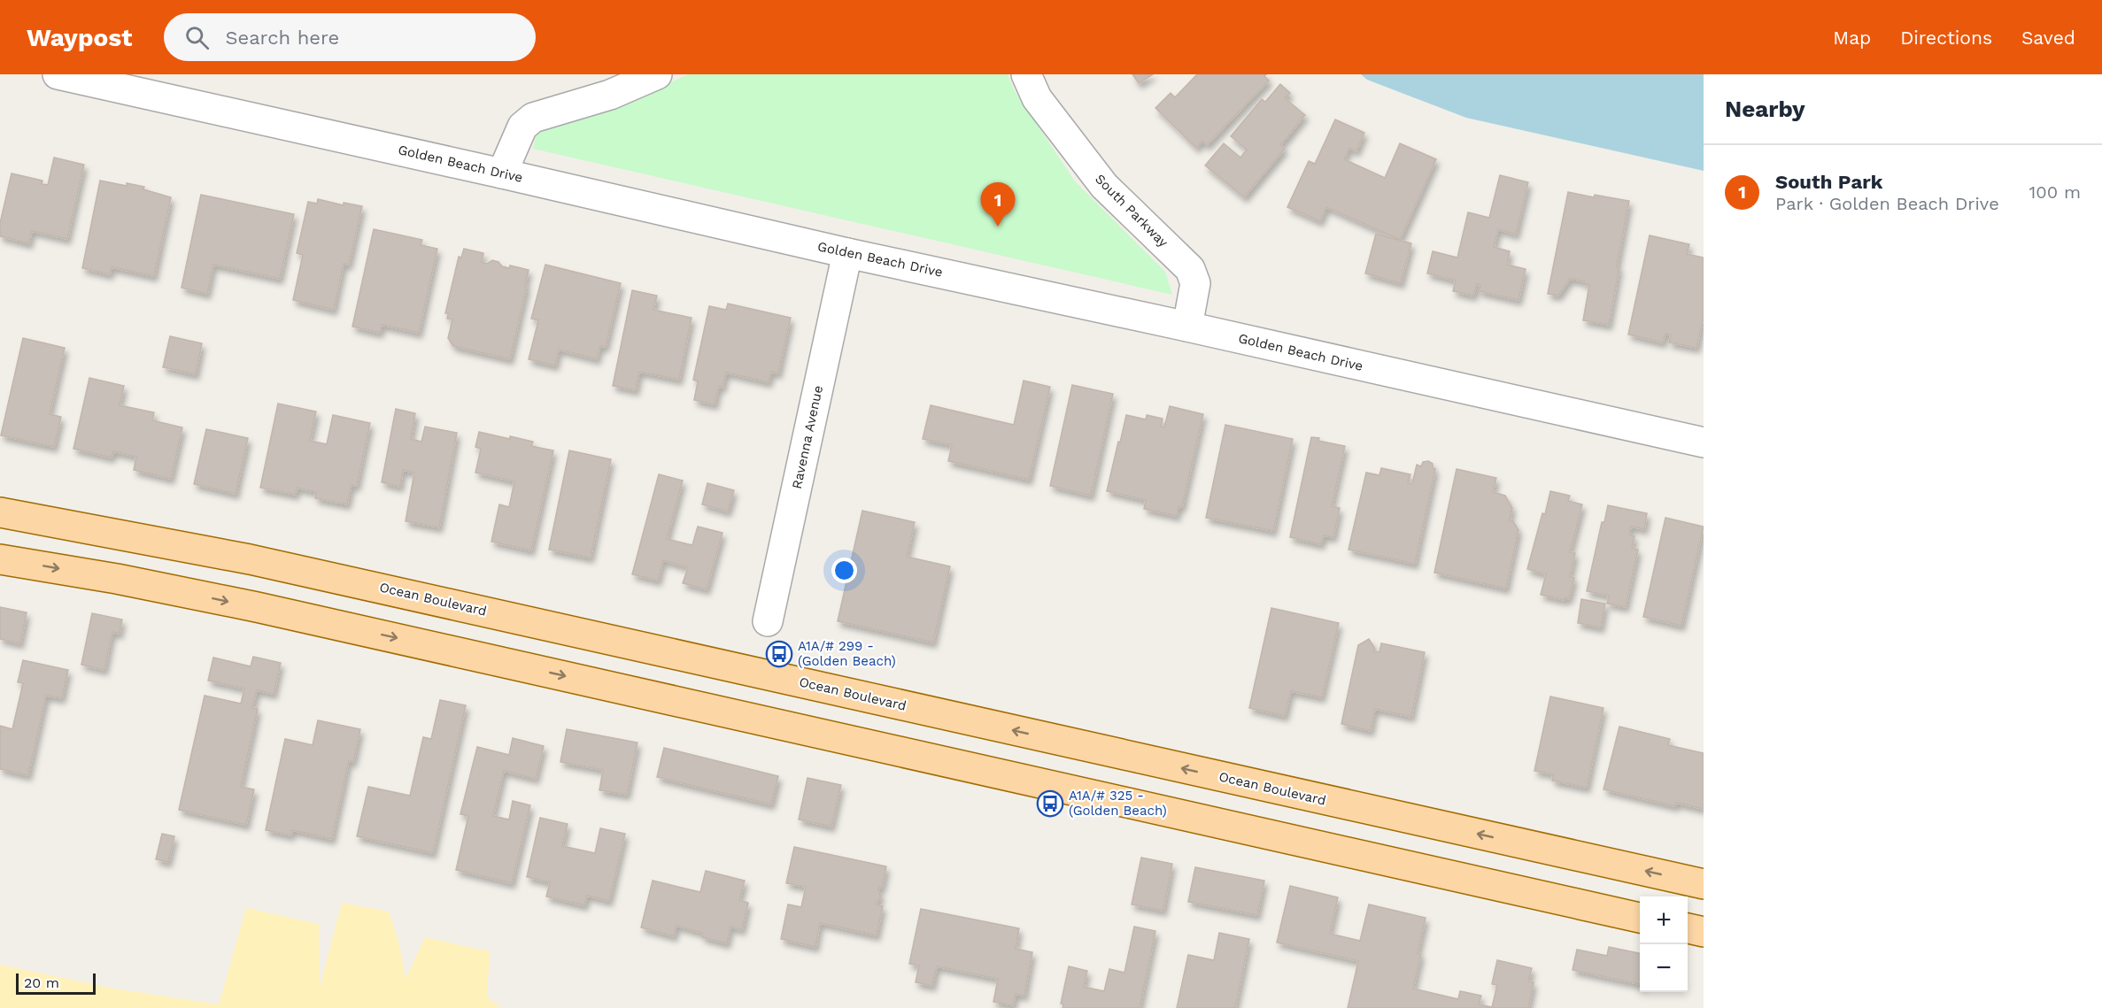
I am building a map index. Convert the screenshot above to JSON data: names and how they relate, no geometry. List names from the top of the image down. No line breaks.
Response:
{"streets":{"main road":["Ocean Boulevard"],"street":["Golden Beach Drive","South Parkway","Ravenna Avenue"]},"crossings":[["Golden Beach Drive","South Parkway"],["Golden Beach Drive","Ravenna Avenue"]],"places":{"bus stop":["A1A/# 299 - (Golden Beach)","A1A/# 325 - (Golden Beach)"]},"scale_bar":"20 m","page":{"header":"Waypost","search":"Search here","nav":["Map","Directions","Saved"],"heading":"Nearby","list":[{"mark":"1","name":"South Park","note":"Park · Golden Beach Drive","value":"100 m"}],"pins":"1","map_buttons":["+","−"],"scale":"20 m"}}
